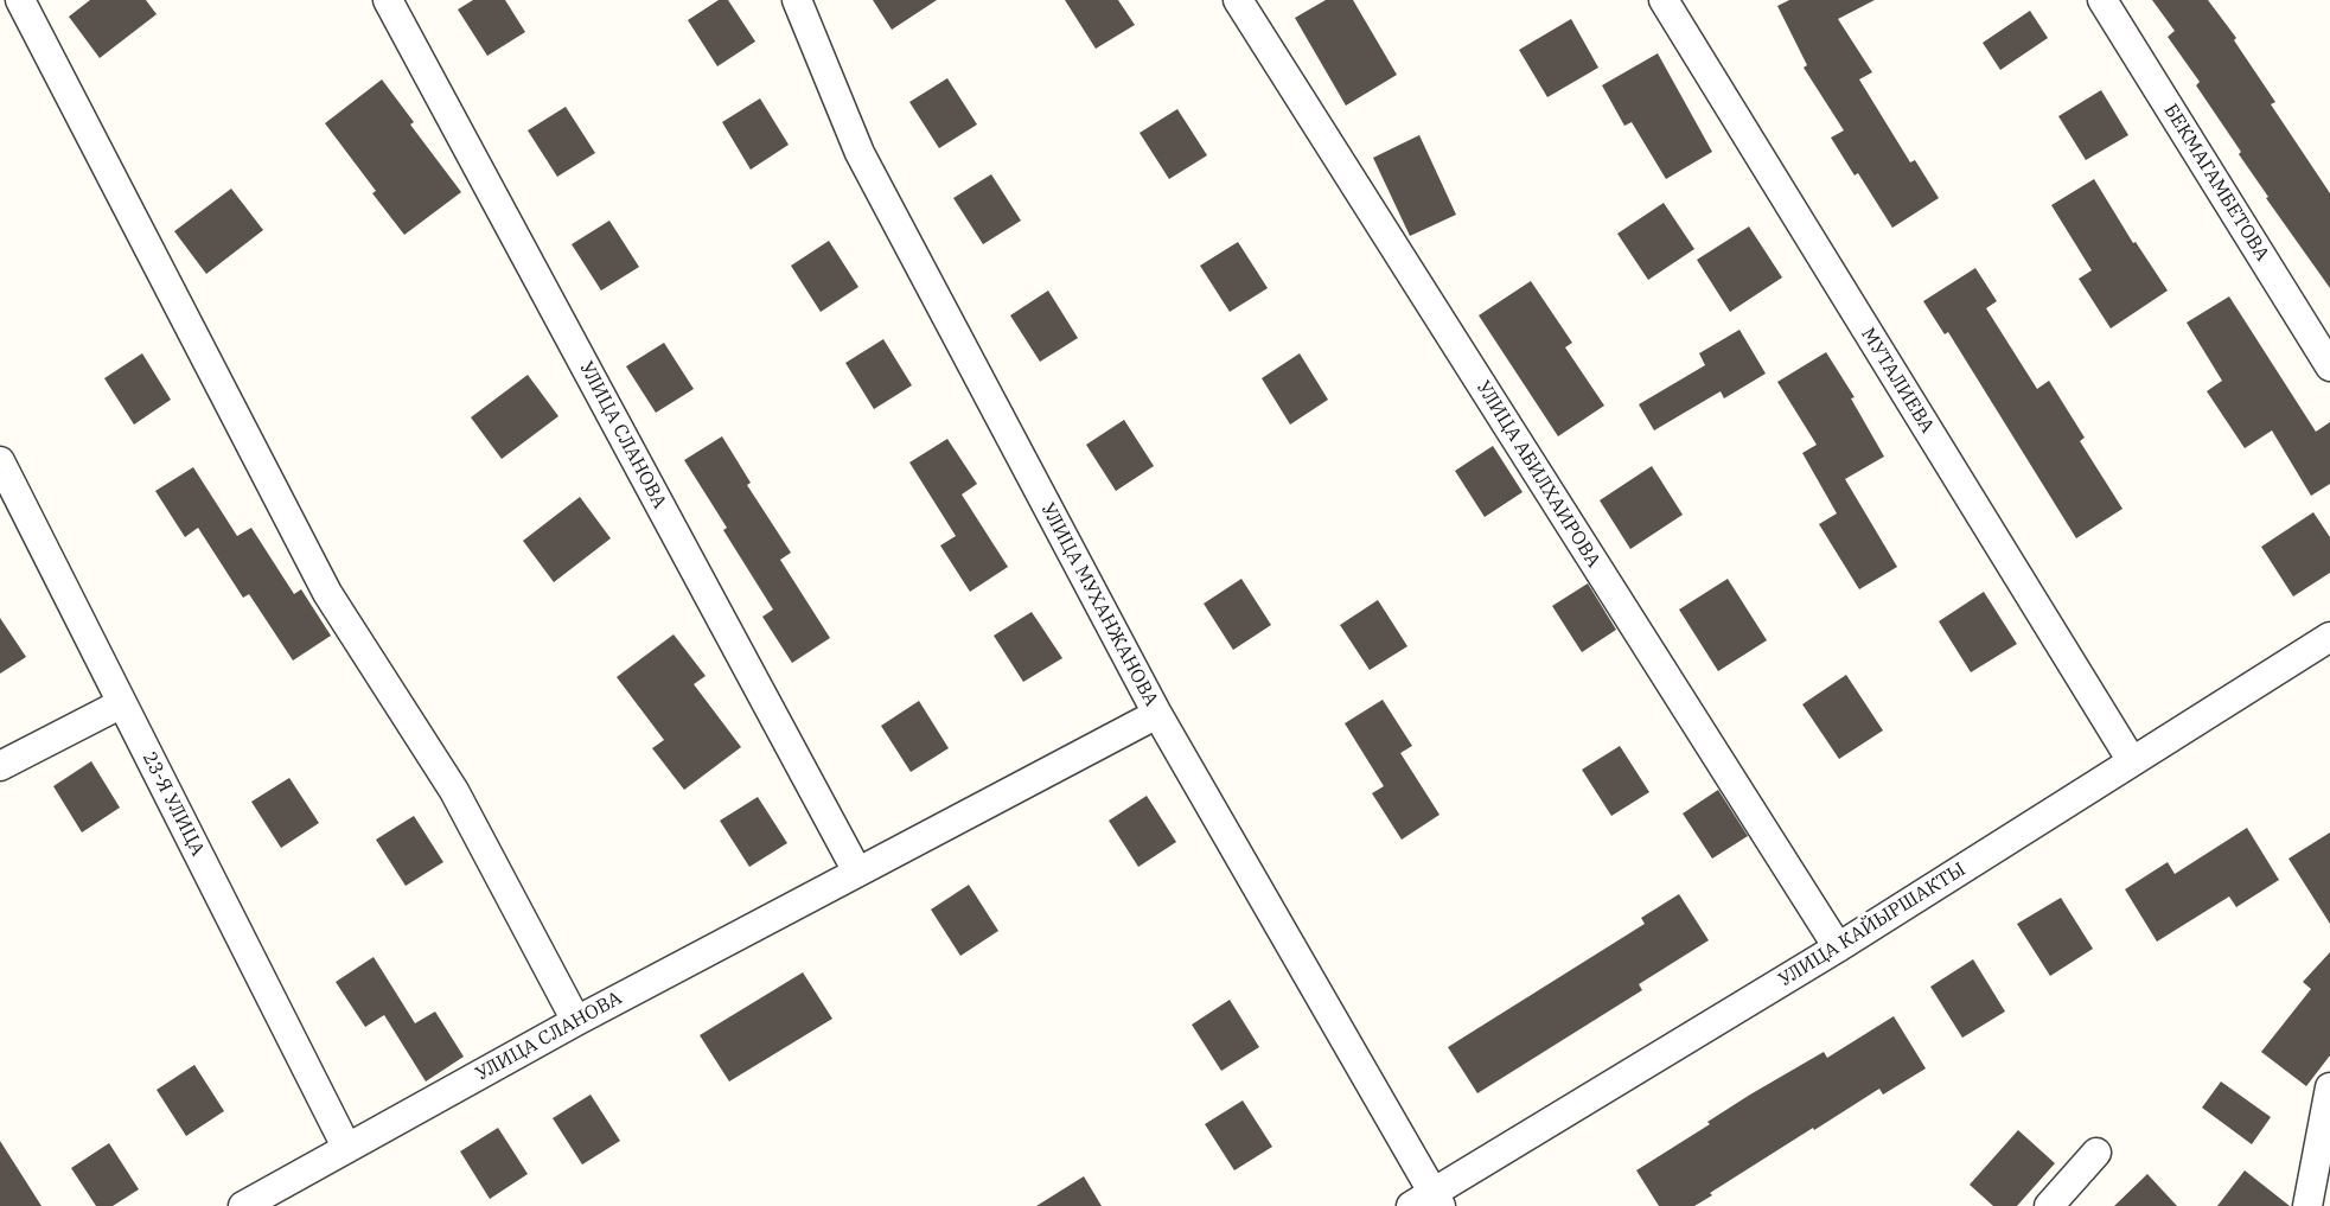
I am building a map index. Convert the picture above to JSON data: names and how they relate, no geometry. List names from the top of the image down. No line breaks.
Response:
{"streets":{"street":["БЕКМАГАМБЕТОВА","МУТАЛИЕВА","УЛИЦА СЛАНОВА","УЛИЦА АБИЛХАИРОВА","УЛИЦА МУХАНЖАНОВА","23-Я УЛИЦА","УЛИЦА КАЙЫРШАКТЫ"]},"crossings":[["МУТАЛИЕВА","УЛИЦА КАЙЫРШАКТЫ"],["УЛИЦА СЛАНОВА","УЛИЦА МУХАНЖАНОВА"],["УЛИЦА СЛАНОВА","23-Я УЛИЦА"],["УЛИЦА АБИЛХАИРОВА","УЛИЦА КАЙЫРШАКТЫ"],["УЛИЦА МУХАНЖАНОВА","УЛИЦА КАЙЫРШАКТЫ"]]}
